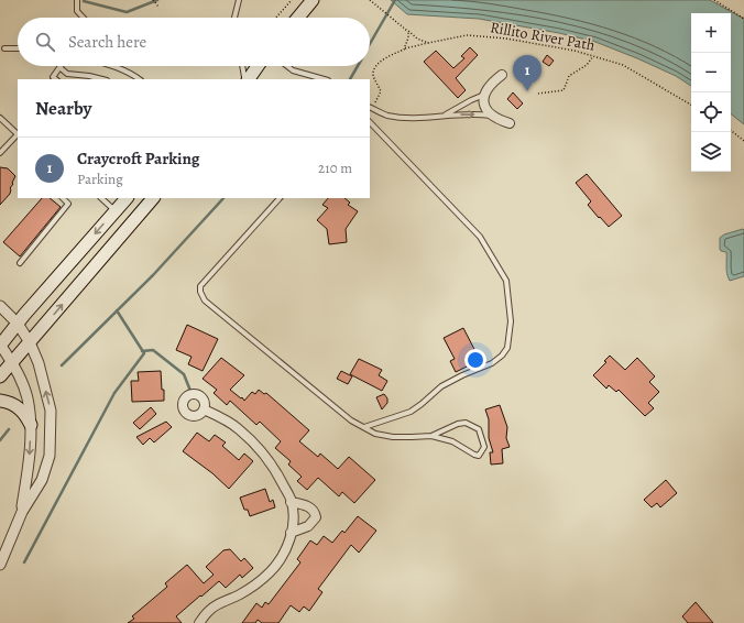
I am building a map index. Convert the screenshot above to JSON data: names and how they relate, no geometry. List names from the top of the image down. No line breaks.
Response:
{"streets":{"path":["Rillito River Path"]},"page":{"map_buttons":["+","−"],"search":"Search here","pins":"1","heading":"Nearby","list":[{"mark":"1","name":"Craycroft Parking","note":"Parking","value":"210 m"}]}}
